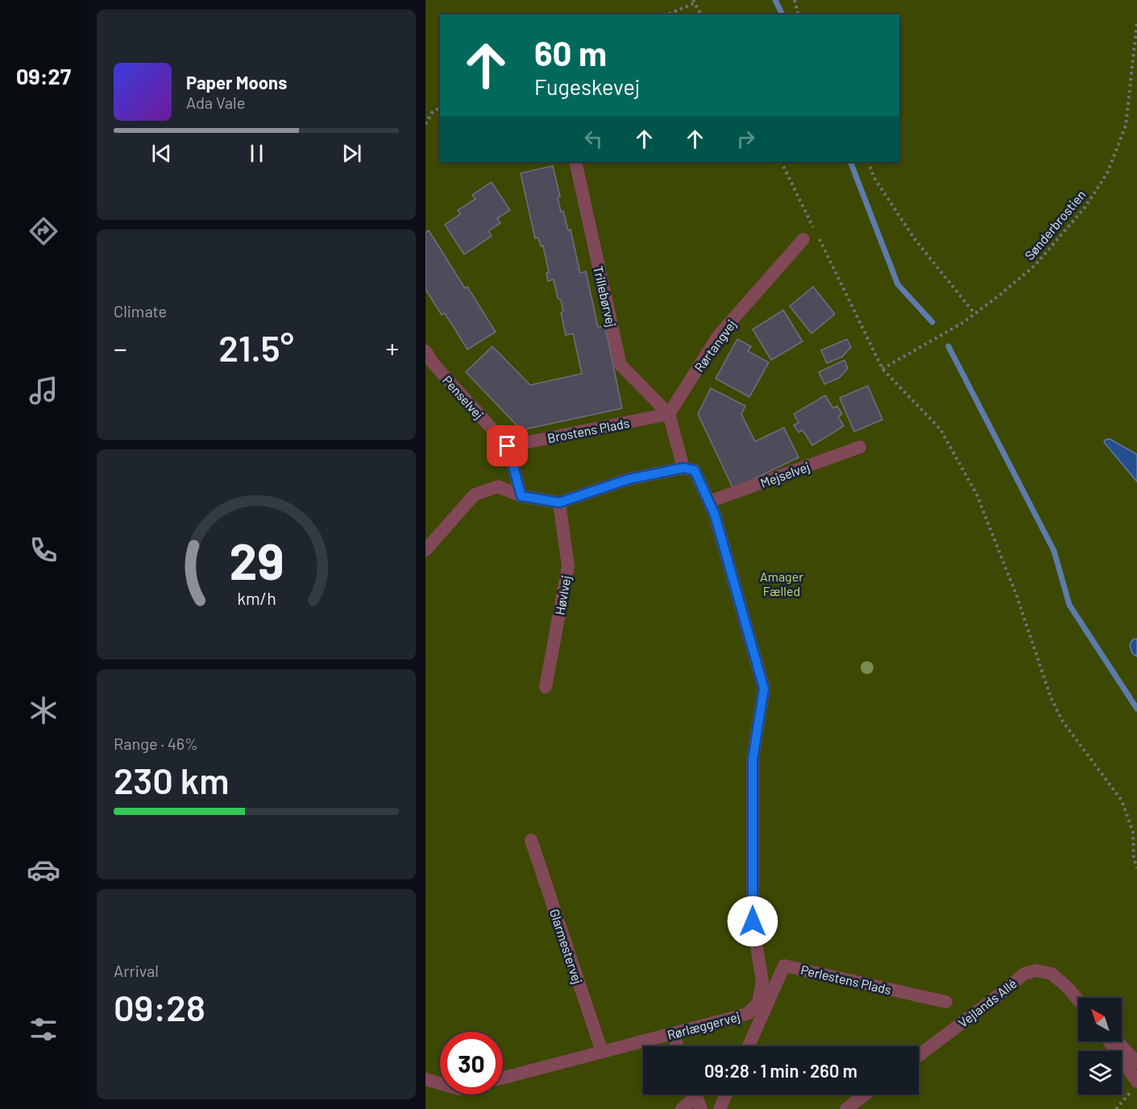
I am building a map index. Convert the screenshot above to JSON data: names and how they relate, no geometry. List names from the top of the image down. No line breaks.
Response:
{"streets":{"street":["Trillebørvej","Rørtangvej","Penselvej","Brostens Plads","Mejselvej","Høvlvej","Glarmestervej","Perlestens Plads","Vejlands Allé","Rørlæggervej"],"path":["Sønderbrostien"]},"crossings":[["Trillebørvej","Rørtangvej"],["Trillebørvej","Brostens Plads"],["Rørtangvej","Brostens Plads"],["Penselvej","Brostens Plads"],["Mejselvej","Rørlæggervej"],["Glarmestervej","Rørlæggervej"]],"parks":["Amager Fælled"],"north":"top left","page":{"tabs":"09:27","turn":["60 m","Fugeskevej"],"song":["Paper Moons","Ada Vale"],"tile":["Climate",["Range · 46%","230 km"],["Arrival","09:28"]],"heat":["−","21.5°","+"],"limit":"30","trip":"09:28 · 1 min · 260 m","gauge":["29","km/h"]}}
